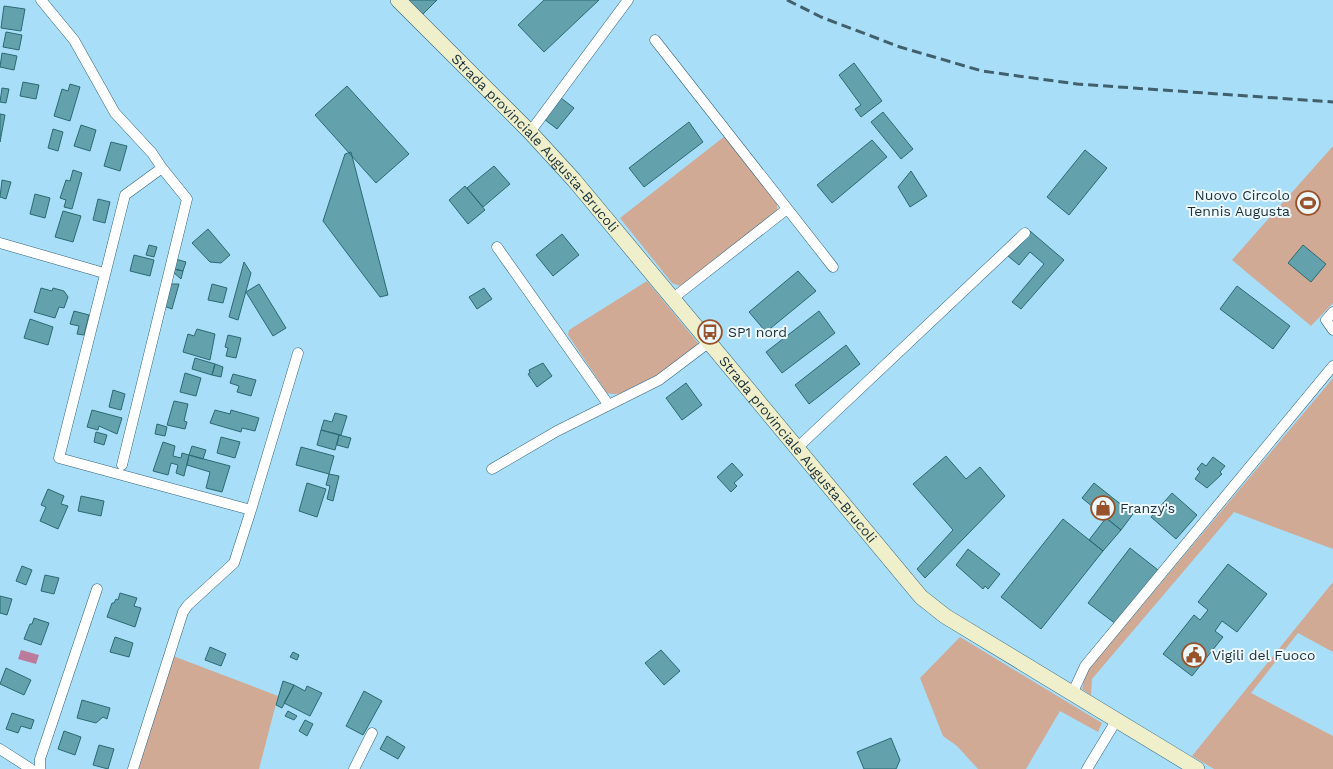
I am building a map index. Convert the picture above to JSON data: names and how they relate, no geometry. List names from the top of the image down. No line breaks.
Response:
{"streets":{"main road":["Strada provinciale Augusta-Brucoli"]},"places":{"sports":["Nuovo Circolo Tennis Augusta"],"bus stop":["SP1 nord"],"shop":["Franzy's"],"public building":["Vigili del Fuoco"]}}
